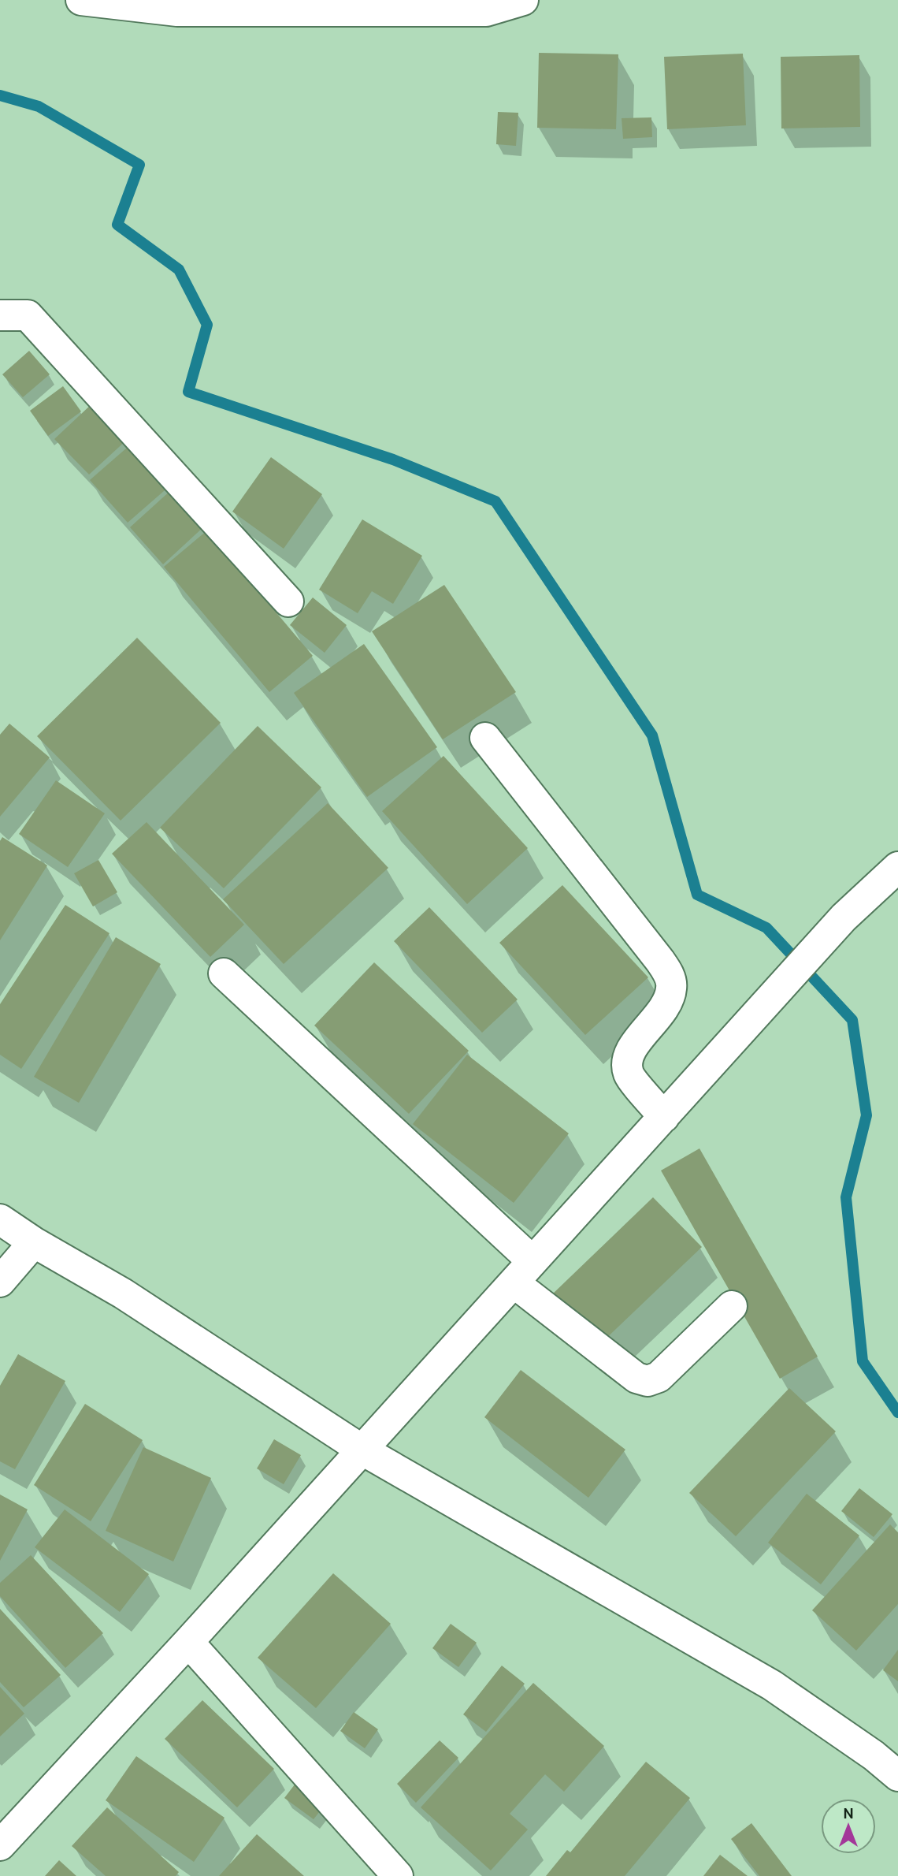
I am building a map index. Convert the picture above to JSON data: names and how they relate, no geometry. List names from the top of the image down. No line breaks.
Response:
{"north":"top"}
